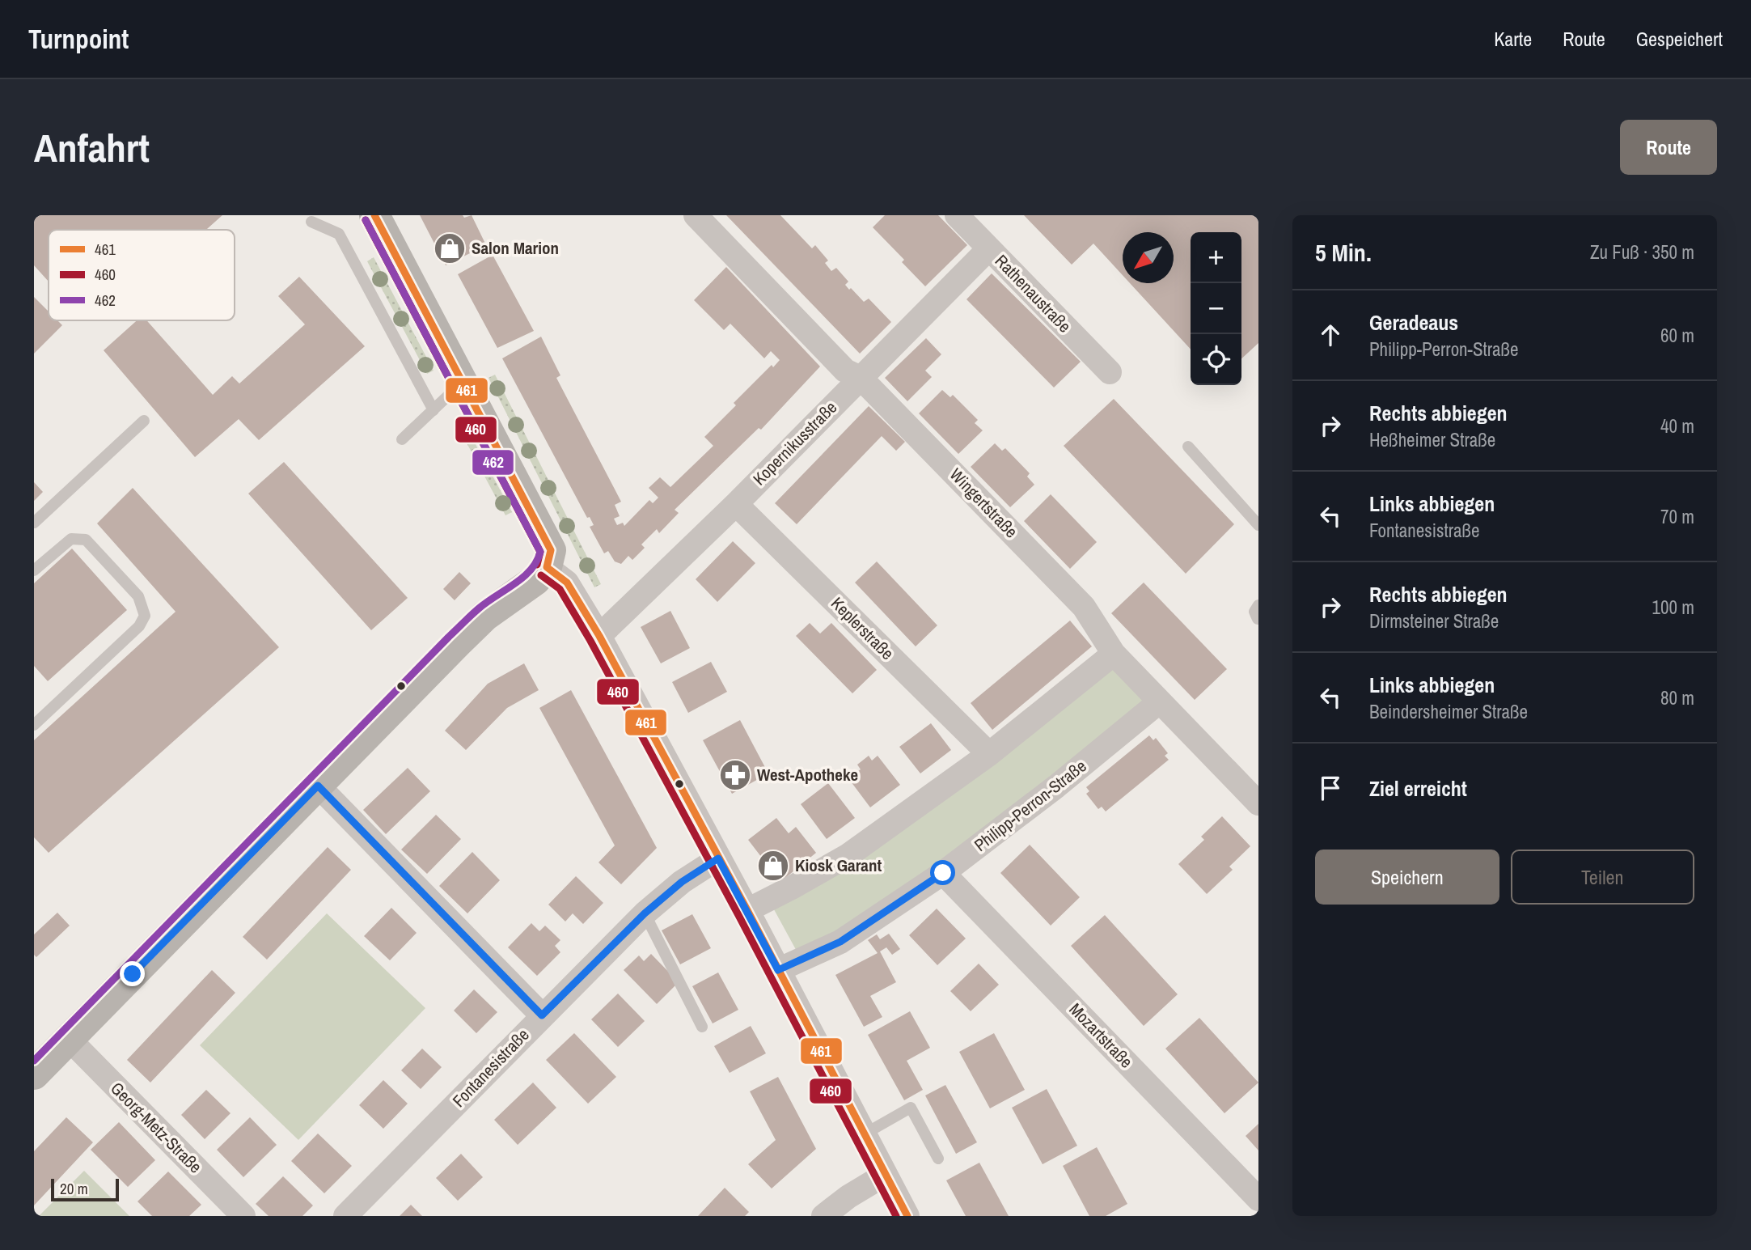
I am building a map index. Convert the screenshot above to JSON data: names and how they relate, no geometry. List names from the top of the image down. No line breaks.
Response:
{"streets":{"street":["Rathenaustraße","Kopernikusstraße","Wingertstraße","Keplerstraße","Philipp-Perron-Straße","Mozartstraße","Fontanesistraße","Georg-Metz-Straße"]},"crossings":[["Rathenaustraße","Kopernikusstraße"],["Kopernikusstraße","Wingertstraße"],["Kopernikusstraße","Keplerstraße"],["Wingertstraße","Philipp-Perron-Straße"],["Philipp-Perron-Straße","Mozartstraße"]],"places":{"shop":["Salon Marion","Kiosk Garant"],"pharmacy":["West-Apotheke"]},"lines":["transit line 461","transit line 460","transit line 462"],"legend":["461","460","462"],"scale_bar":"20 m","north":"bottom left","page":{"header":"Turnpoint","nav":["Karte","Route","Gespeichert"],"buttons":["Route",["Speichern","Teilen"]],"title":"Anfahrt","heading":["5 Min.","Zu Fuß · 350 m"],"map_buttons":["+","−"],"list":[["Geradeaus","Philipp-Perron-Straße","60 m"],["Rechts abbiegen","Heßheimer Straße","40 m"],["Links abbiegen","Fontanesistraße","70 m"],["Rechts abbiegen","Dirmsteiner Straße","100 m"],["Links abbiegen","Beindersheimer Straße","80 m"],"Ziel erreicht"],"scale":"20 m"}}
